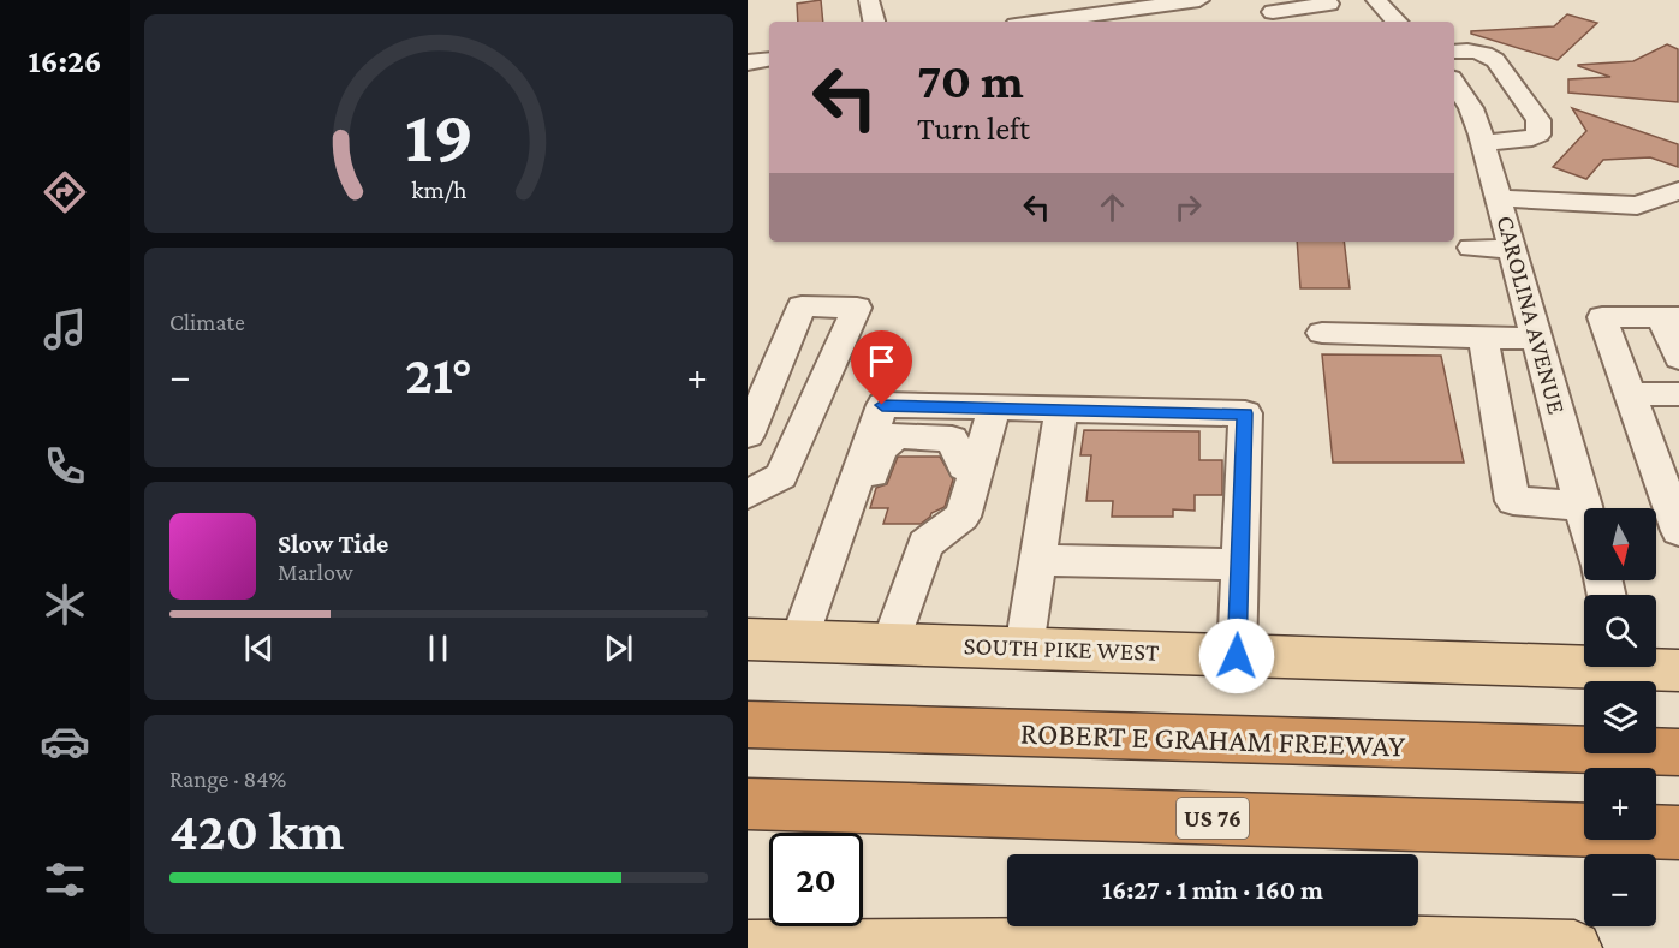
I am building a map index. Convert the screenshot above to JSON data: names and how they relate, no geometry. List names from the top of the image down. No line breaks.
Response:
{"streets":{"highway":["ROBERT E GRAHAM FREEWAY","US 76"],"main road":["SOUTH PIKE WEST"],"street":["CAROLINA AVENUE"]},"north":"bottom","page":{"tabs":"16:26","turn":["70 m","Turn left"],"tile":["Climate",["Range · 84%","420 km"]],"heat":["−","21°","+"],"map_buttons":["+","−"],"song":["Slow Tide","Marlow"],"limit":"20","trip":"16:27 · 1 min · 160 m","gauge":["19","km/h"]}}
